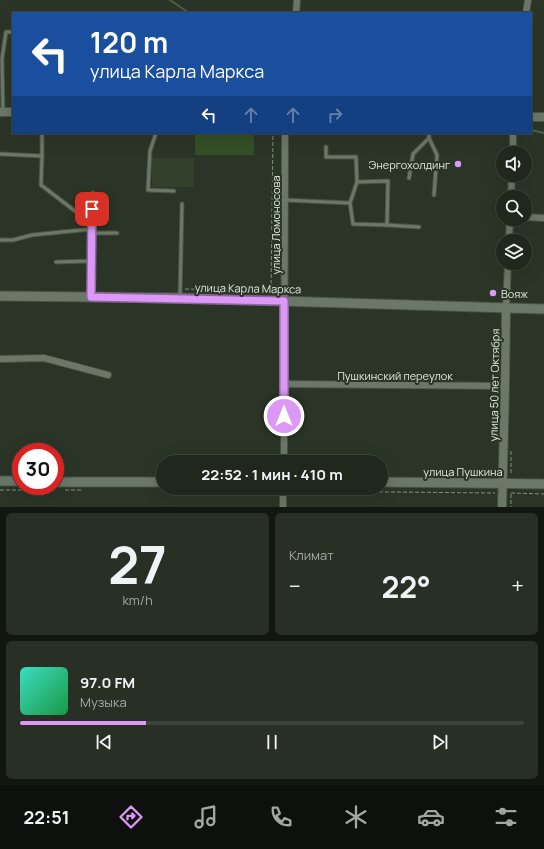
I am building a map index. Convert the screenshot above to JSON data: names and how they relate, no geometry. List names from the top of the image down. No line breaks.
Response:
{"streets":{"main road":["улица Карла Маркса","улица Пушкина"],"street":["улица Ломоносова","Пушкинский переулок","улица 50 лет Октября"]},"crossings":[["улица Ломоносова","улица Карла Маркса"],["улица Ломоносова","Пушкинский переулок"],["улица Карла Маркса","улица 50 лет Октября"],["Пушкинский переулок","улица 50 лет Октября"],["улица 50 лет Октября","улица Пушкина"]],"places":["Энергохолдинг","Вояж"],"page":{"turn":["120 m","улица Карла Маркса"],"limit":"30","trip":"22:52 · 1 мин · 410 m","tile":[["27","km/h"],"Климат"],"heat":["−","22°","+"],"song":["97.0 FM","Музыка"],"tabs":"22:51"}}
